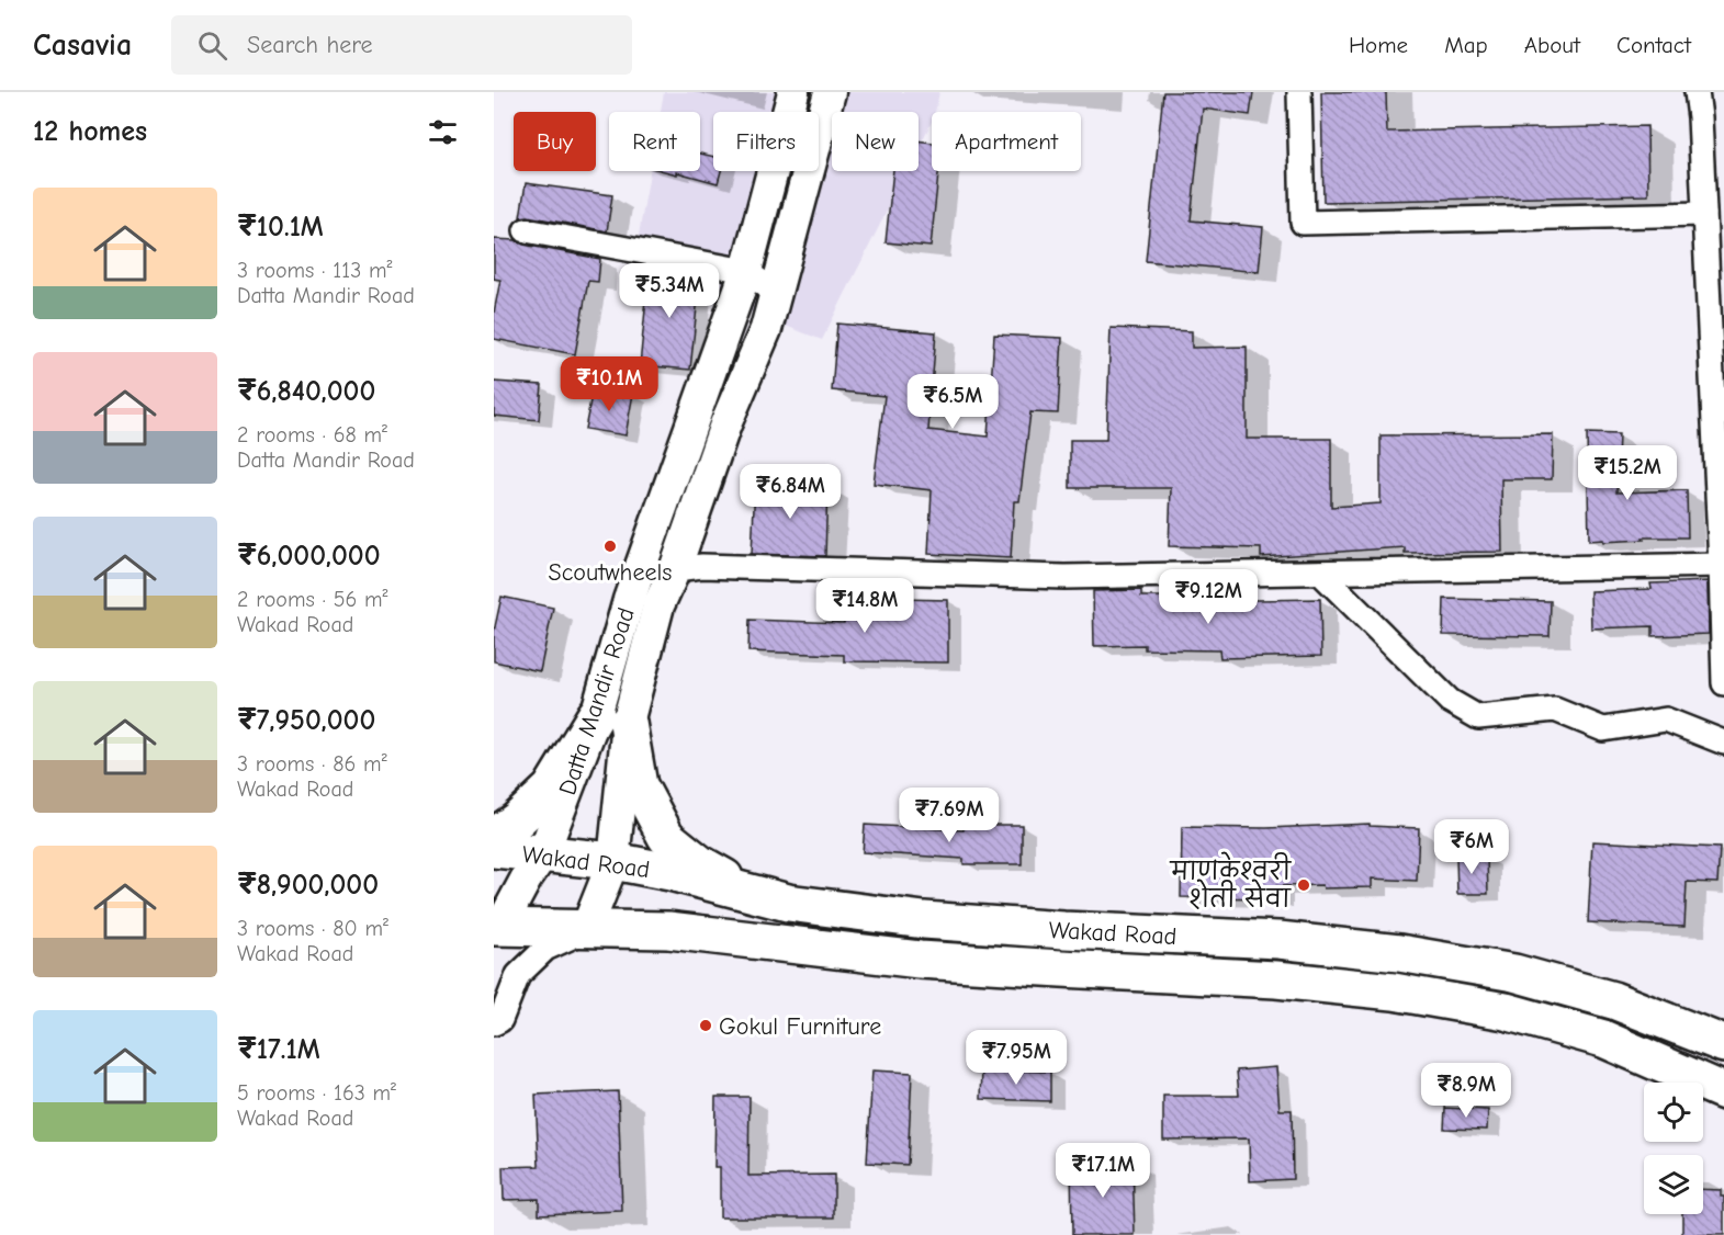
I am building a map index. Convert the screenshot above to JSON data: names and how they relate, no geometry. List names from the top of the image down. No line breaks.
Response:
{"streets":{"main road":["Datta Mandir Road","Wakad Road"]},"crossings":[["Datta Mandir Road","Wakad Road"]],"places":["Scoutwheels","माणकेश्वरी शेती सेवा","Gokul Furniture"],"page":{"header":"Casavia","search":"Search here","nav":["Home","Map","About","Contact"],"heading":"12 homes","chip":["Buy","Rent","Filters","New","Apartment"],"list":[{"name":"₹10.1M","note":"3 rooms · 113 m² · Datta Mandir Road"},{"name":"₹6,840,000","note":"2 rooms · 68 m² · Datta Mandir Road"},{"name":"₹6,000,000","note":"2 rooms · 56 m² · Wakad Road"},{"name":"₹7,950,000","note":"3 rooms · 86 m² · Wakad Road"},{"name":"₹8,900,000","note":"3 rooms · 80 m² · Wakad Road"},{"name":"₹17.1M","note":"5 rooms · 163 m² · Wakad Road"}],"price":["₹5.34M","₹10.1M","₹6.5M","₹15.2M","₹6.84M","₹9.12M","₹14.8M","₹7.69M","₹6M","₹7.95M","₹8.9M","₹17.1M"]}}
